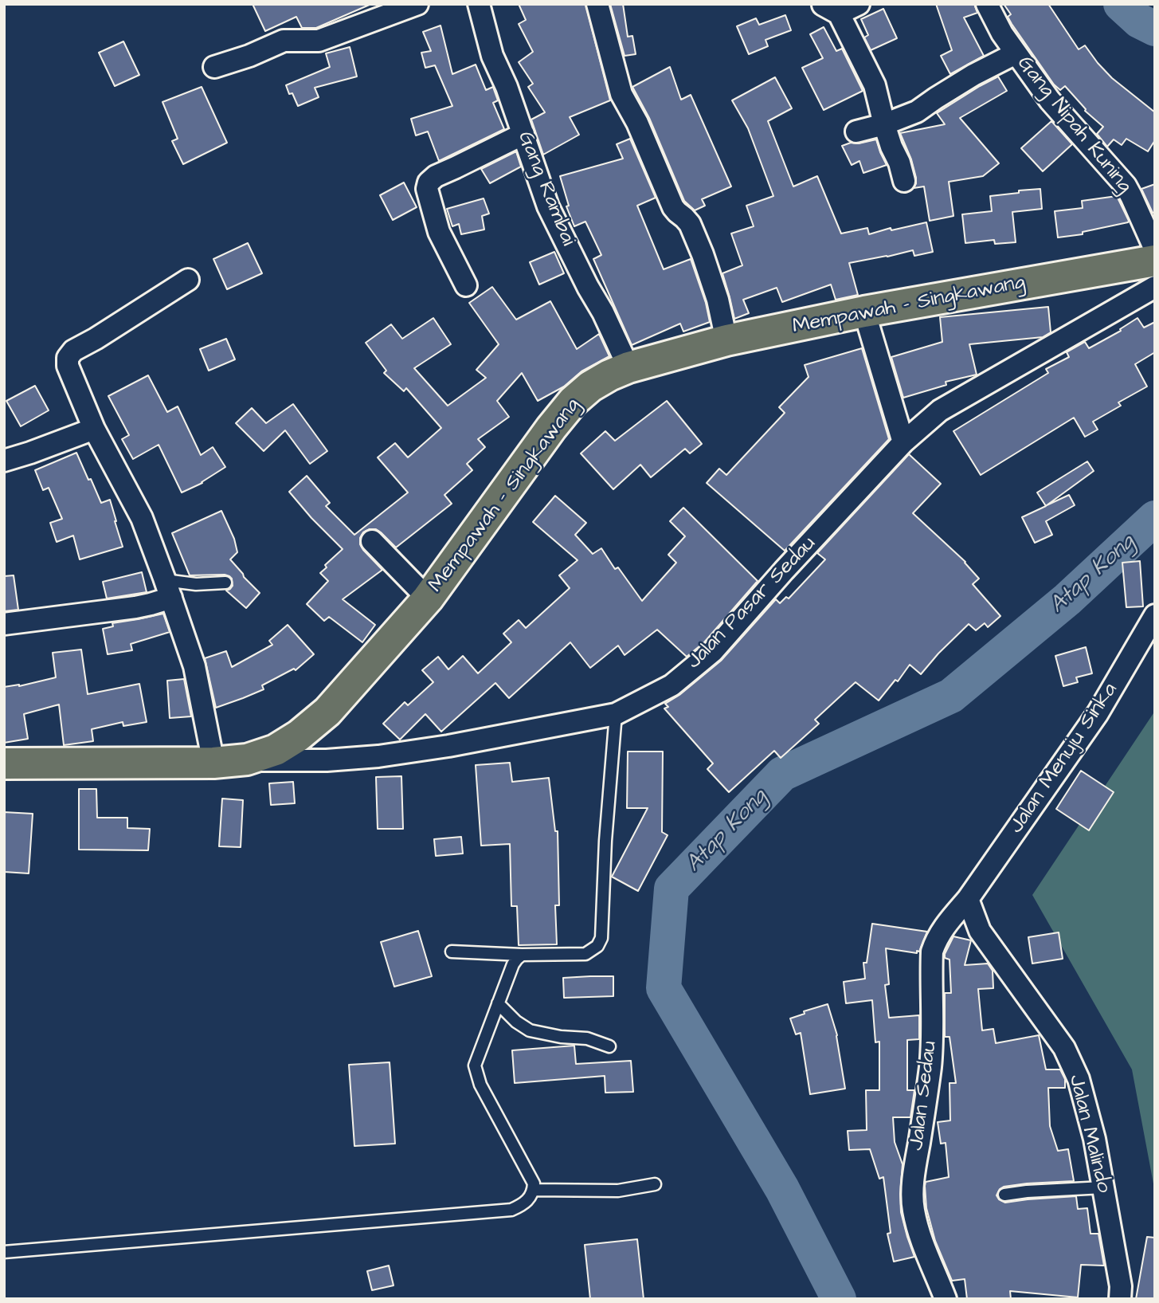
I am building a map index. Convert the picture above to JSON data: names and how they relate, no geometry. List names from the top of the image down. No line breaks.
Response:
{"streets":{"highway":["Mempawah - Singkawang"],"street":["Gang Nipah Kuning","Gang Rambai","Jalan Pasar Sedau","Jalan Menuju Sinka","Jalan Sedau","Jalan Malindo"]},"crossings":[["Gang Rambai","Mempawah - Singkawang"],["Mempawah - Singkawang","Jalan Pasar Sedau"],["Jalan Menuju Sinka","Jalan Sedau"],["Jalan Menuju Sinka","Jalan Malindo"],["Jalan Sedau","Jalan Malindo"]],"water":["Atap Kong"]}
